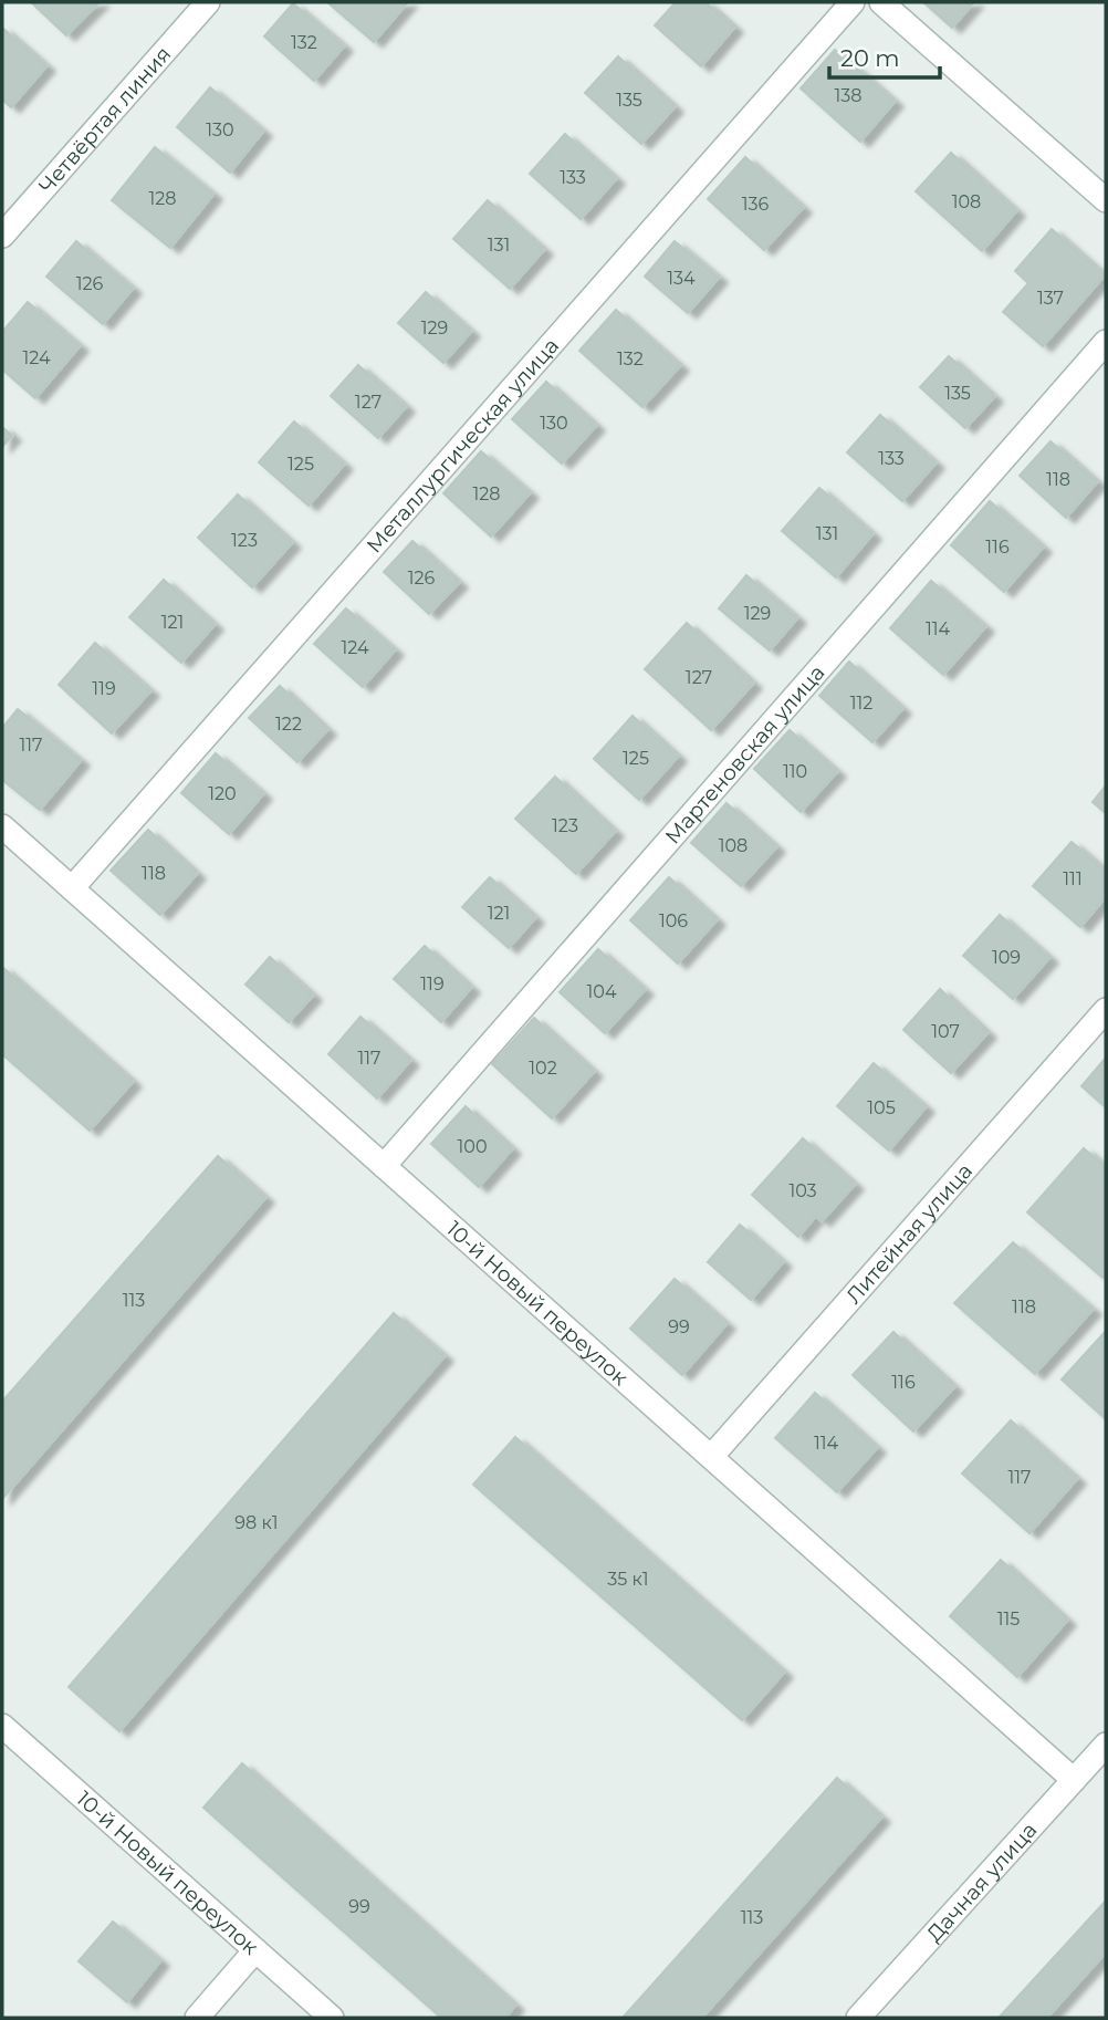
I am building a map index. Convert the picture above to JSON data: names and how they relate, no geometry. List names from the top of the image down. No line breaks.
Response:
{"streets":{"street":["Четвёртая линия","Металлургическая улица","Мартеновская улица","Литейная улица","10-й Новый переулок","Дачная улица"]},"crossings":[["Металлургическая улица","10-й Новый переулок"],["Мартеновская улица","10-й Новый переулок"],["Литейная улица","10-й Новый переулок"],["10-й Новый переулок","Дачная улица"]],"house_numbers":["132","138","135","130","133","128","108","136","131","134","126","137","129","124","132","135","127","130","133","125","118","128","131","123","116","126","129","121","114","124","127","119","112","122","117","125","110","120","123","108","118","111","121","106","109","119","104","107","117","102","105","100","103","113","118","99","116","114","117","98 к1","35 к1","115","99","113"],"scale_bar":"20 m"}
